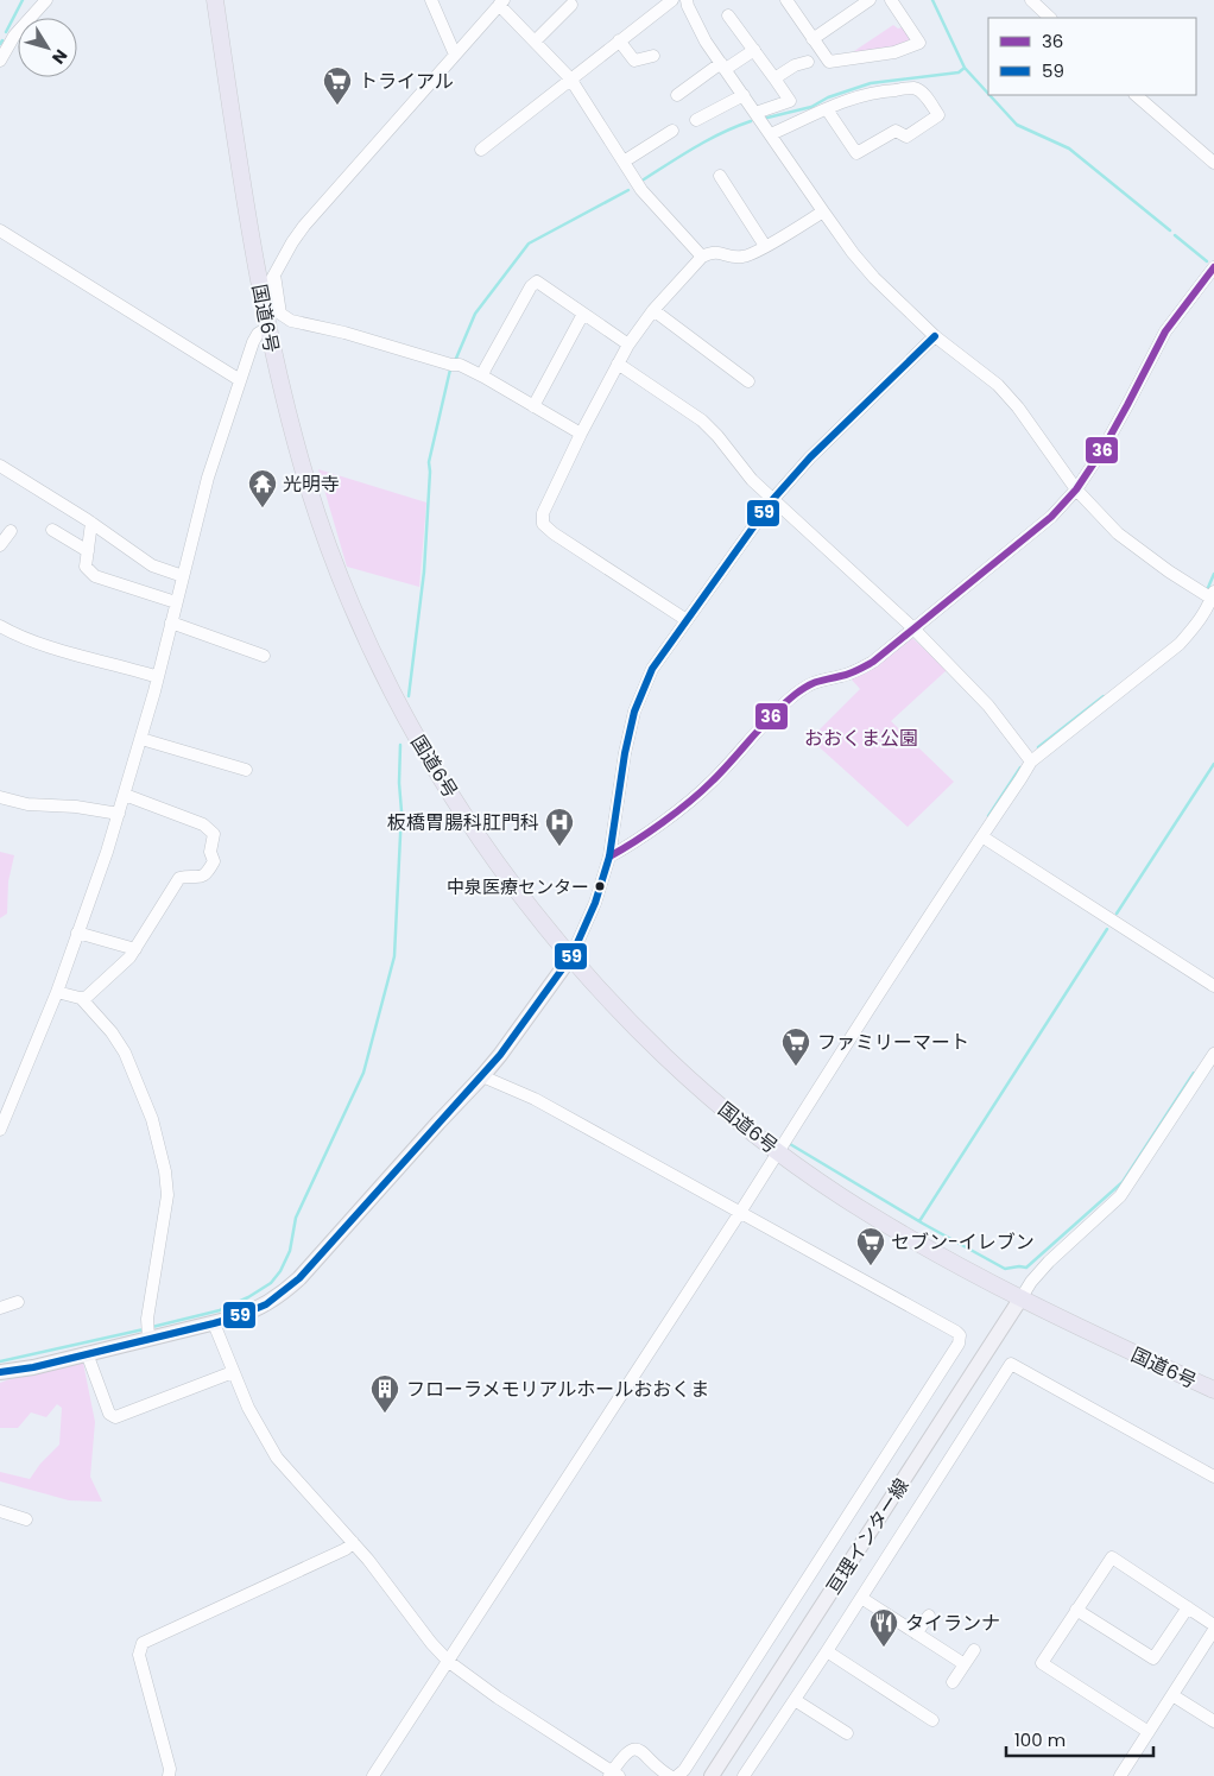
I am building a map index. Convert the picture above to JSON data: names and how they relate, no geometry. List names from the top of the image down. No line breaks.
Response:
{"streets":{"highway":["国道6号"],"main road":["亘理インター線"]},"crossings":[["国道6号","亘理インター線"]],"parks":["おおくま公園"],"places":{"supermarket":["トライアル","ファミリーマート","セブン-イレブン"],"temple":["光明寺"],"hospital":["板橋胃腸科肛門科"],"other":["中泉医療センター"],"building":["フローラメモリアルホールおおくま"],"restaurant":["タイランナ"]},"lines":["transit line 36","transit line 59"],"legend":["36","59"],"scale_bar":"100 m","north":"bottom right"}
